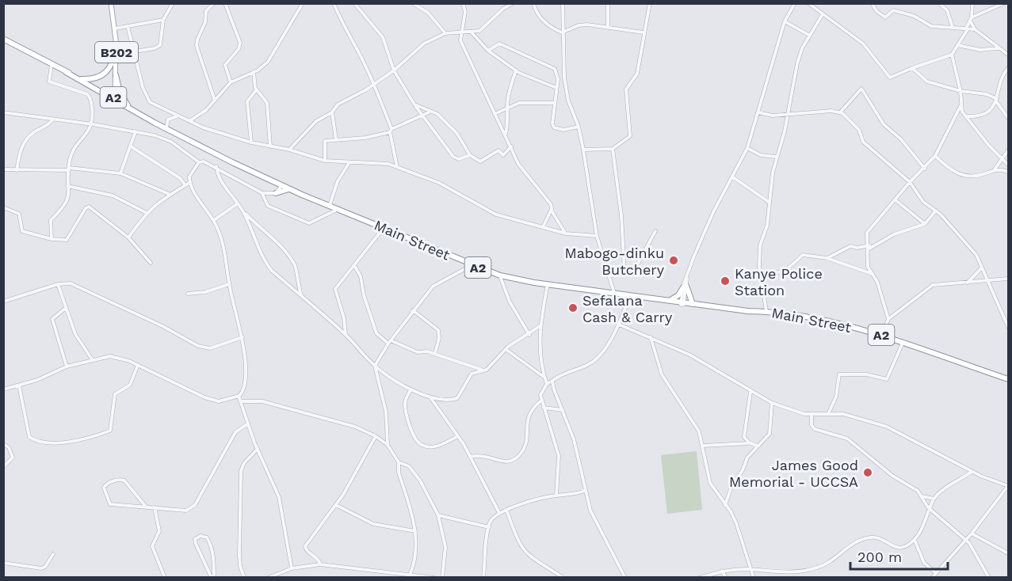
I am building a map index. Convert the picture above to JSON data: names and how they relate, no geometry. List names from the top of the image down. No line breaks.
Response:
{"streets":{"highway":["A2","Main Street"],"main road":["B202"]},"crossings":[["B202","A2"],["A2","Main Street"]],"places":["Mabogo-dinku Butchery","Kanye Police Station","Sefalana Cash & Carry","James Good Memorial - UCCSA"],"scale_bar":"200 m"}
